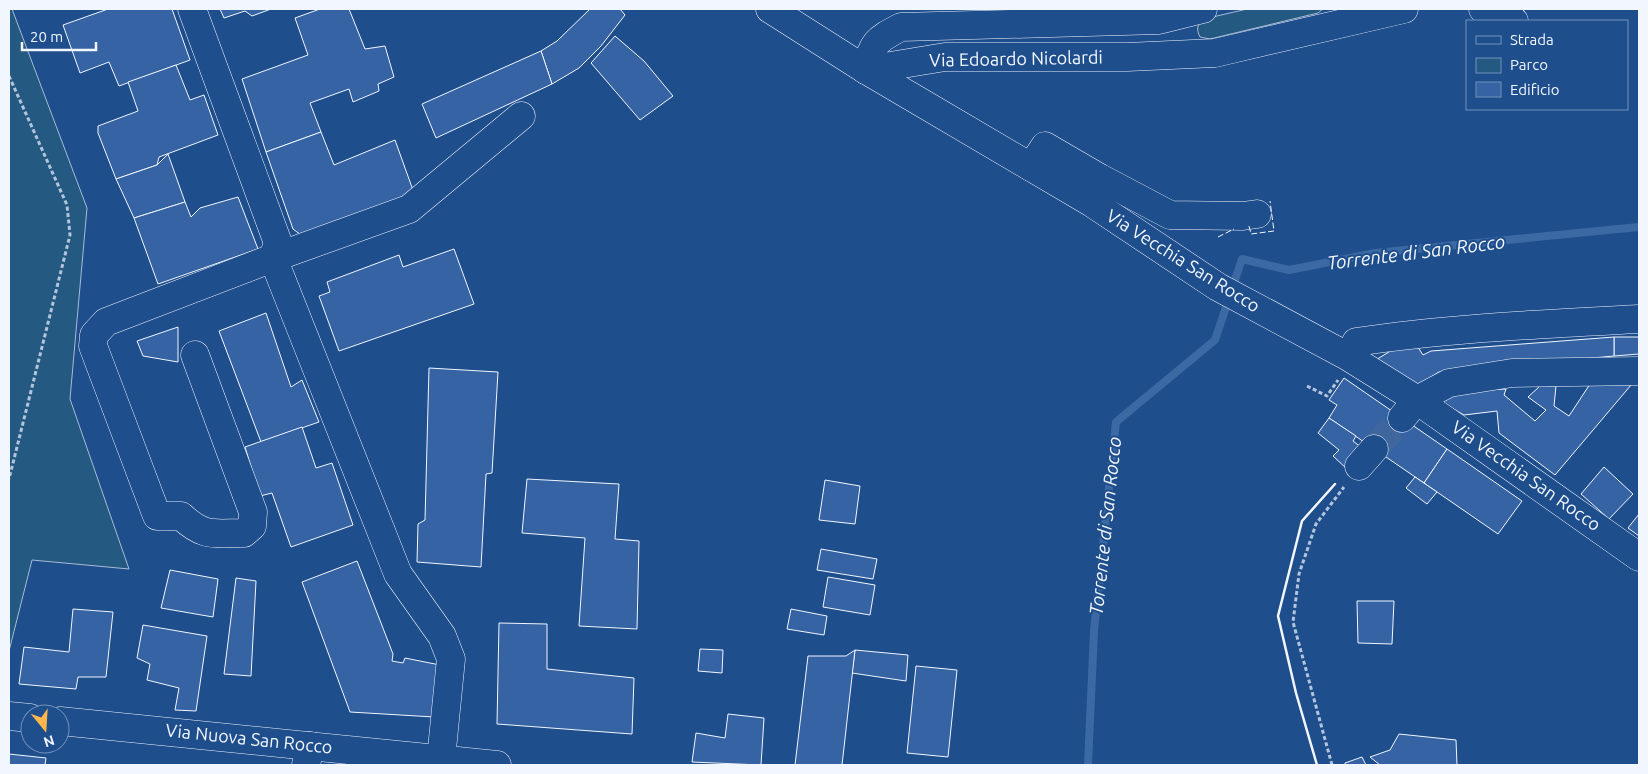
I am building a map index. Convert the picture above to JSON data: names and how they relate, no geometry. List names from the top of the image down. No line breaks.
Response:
{"streets":{"street":["Via Edoardo Nicolardi","Via Vecchia San Rocco","Via Nuova San Rocco"]},"crossings":[["Via Edoardo Nicolardi","Via Vecchia San Rocco"]],"water":["Torrente di San Rocco"],"legend":["Strada","Parco","Edificio"],"scale_bar":"20 m","north":"bottom"}
